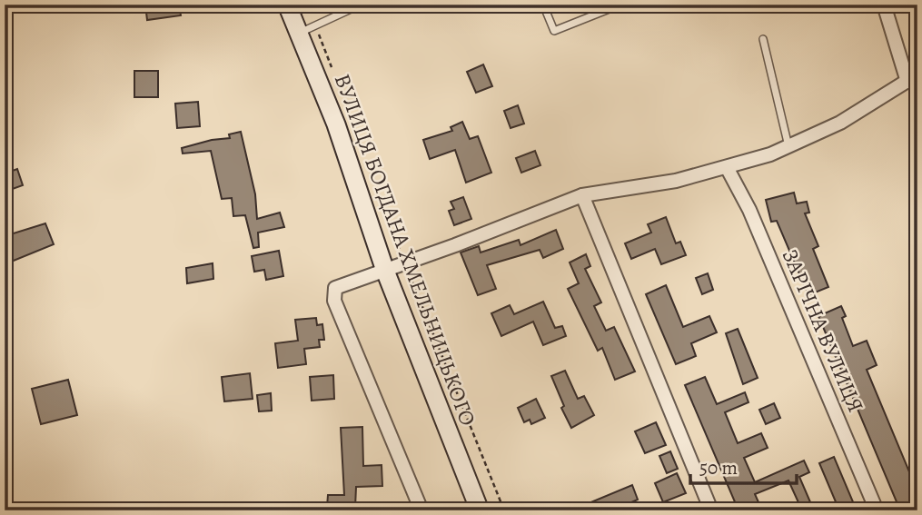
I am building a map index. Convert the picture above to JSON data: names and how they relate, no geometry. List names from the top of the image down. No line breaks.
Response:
{"streets":{"main road":["ВУЛИЦЯ БОГДАНА ХМЕЛЬНИЦЬКОГО"],"street":["ЗАРІЧНА ВУЛИЦЯ"]},"scale_bar":"50 m"}
